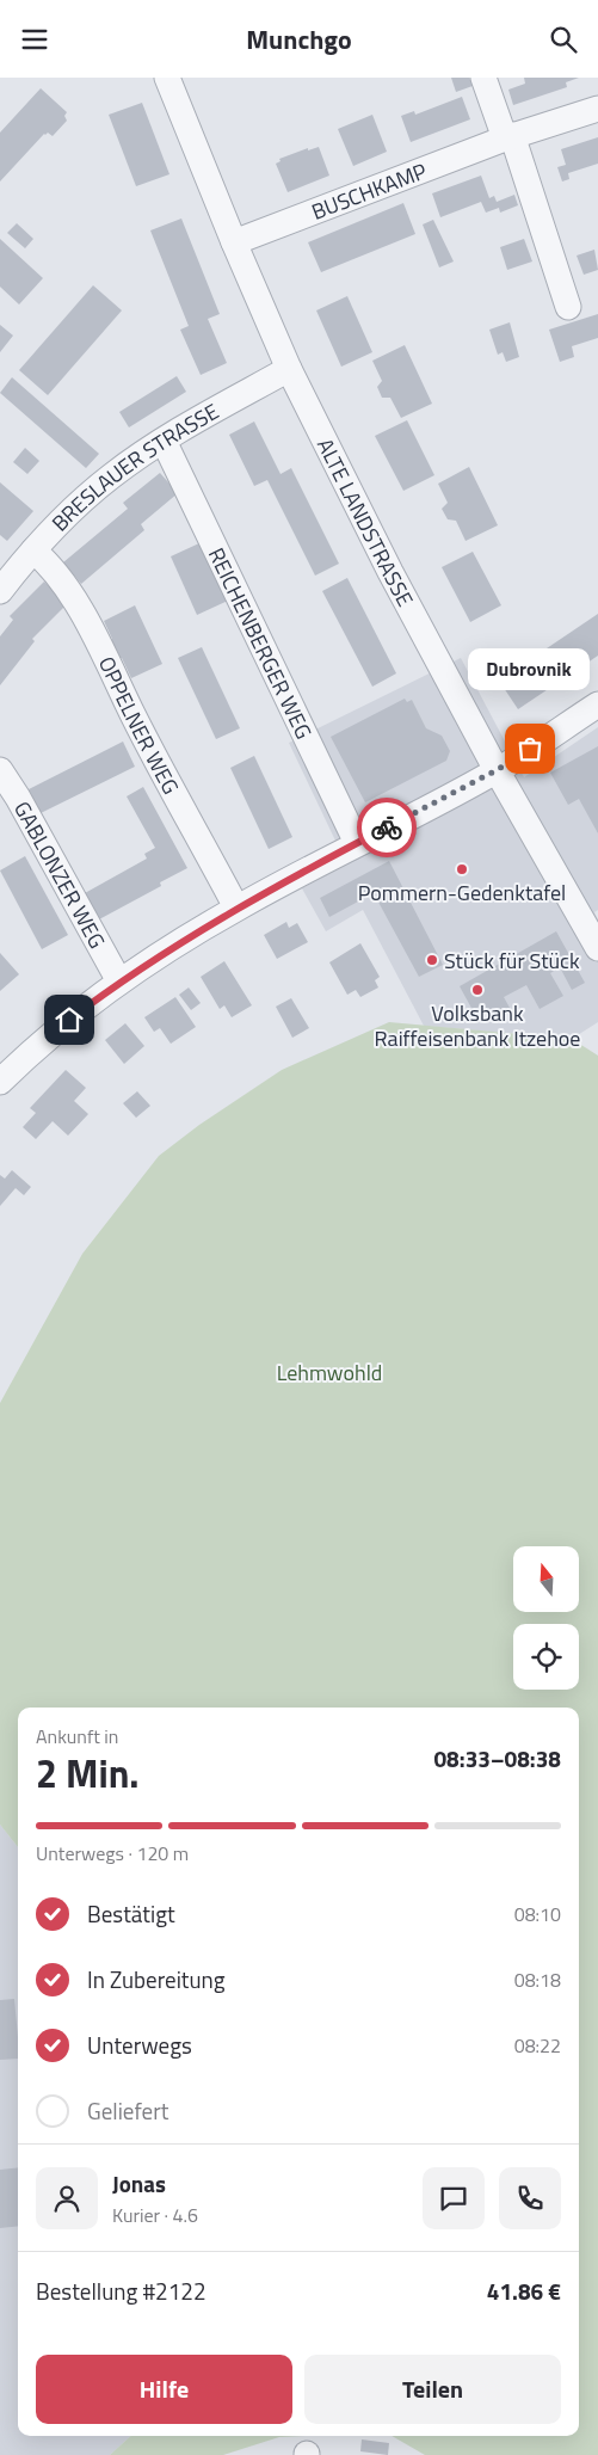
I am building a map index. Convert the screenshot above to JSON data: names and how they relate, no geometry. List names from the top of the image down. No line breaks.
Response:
{"streets":{"street":["BUSCHKAMP","BRESLAUER STRASSE","ALTE LANDSTRASSE","REICHENBERGER WEG","OPPELNER WEG","GABLONZER WEG"]},"crossings":[["BUSCHKAMP","ALTE LANDSTRASSE"],["BRESLAUER STRASSE","ALTE LANDSTRASSE"],["BRESLAUER STRASSE","REICHENBERGER WEG"],["BRESLAUER STRASSE","OPPELNER WEG"]],"parks":["Lehmwohld"],"places":["Dubrovnik","Pommern-Gedenktafel","Stück für Stück","Volksbank Raiffeisenbank Itzehoe"],"north":"top","page":{"header":"Munchgo","bubble":"Dubrovnik","heading":["2 Min.","Ankunft in","08:33–08:38"],"panel":["Jonas","Kurier · 4.6","Bestellung #2122","41.86 €"],"bar":"Unterwegs · 120 m","list":[["Bestätigt","08:10"],["In Zubereitung","08:18"],["Unterwegs","08:22"],"Geliefert"],"buttons":["Hilfe","Teilen"]}}
